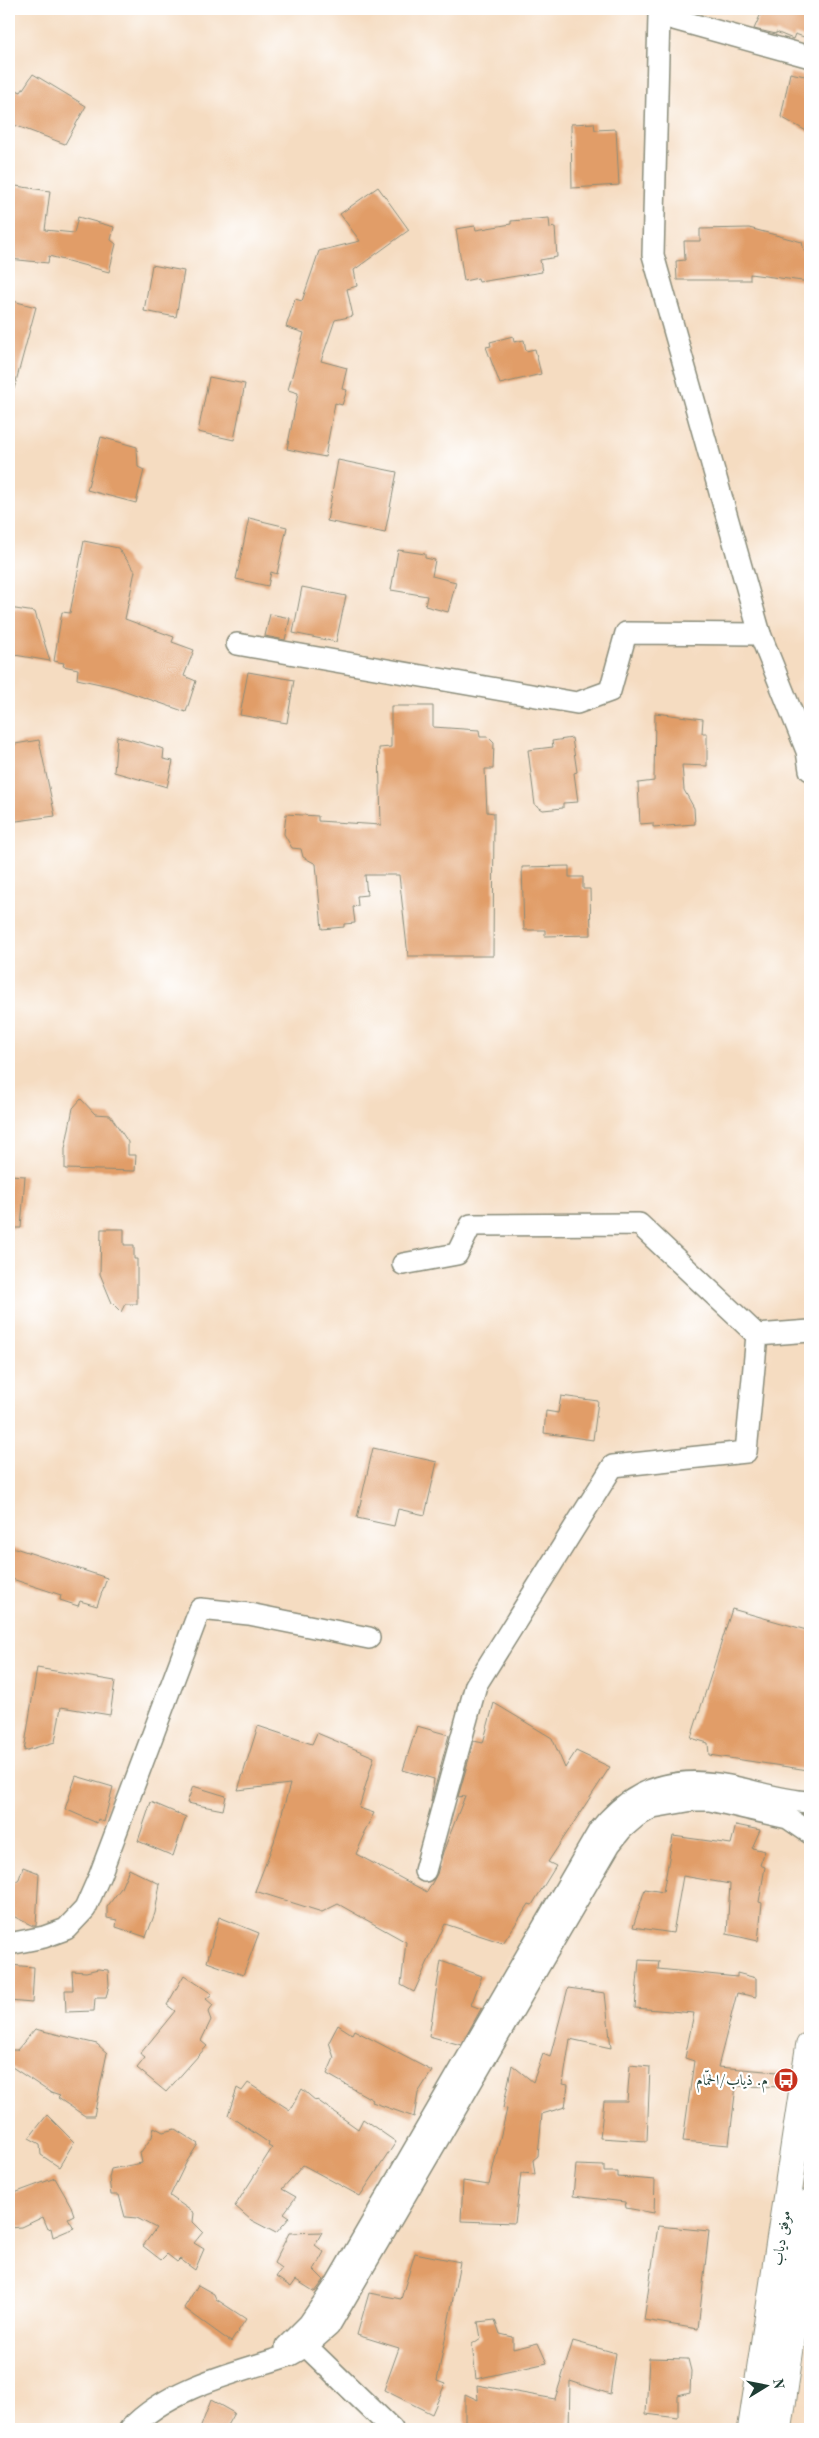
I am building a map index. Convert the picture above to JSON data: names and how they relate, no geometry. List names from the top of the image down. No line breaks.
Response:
{"streets":{"main road":["موفق دياب"]},"places":{"bus stop":["م. ذياب/الحمّام"]},"north":"right"}
